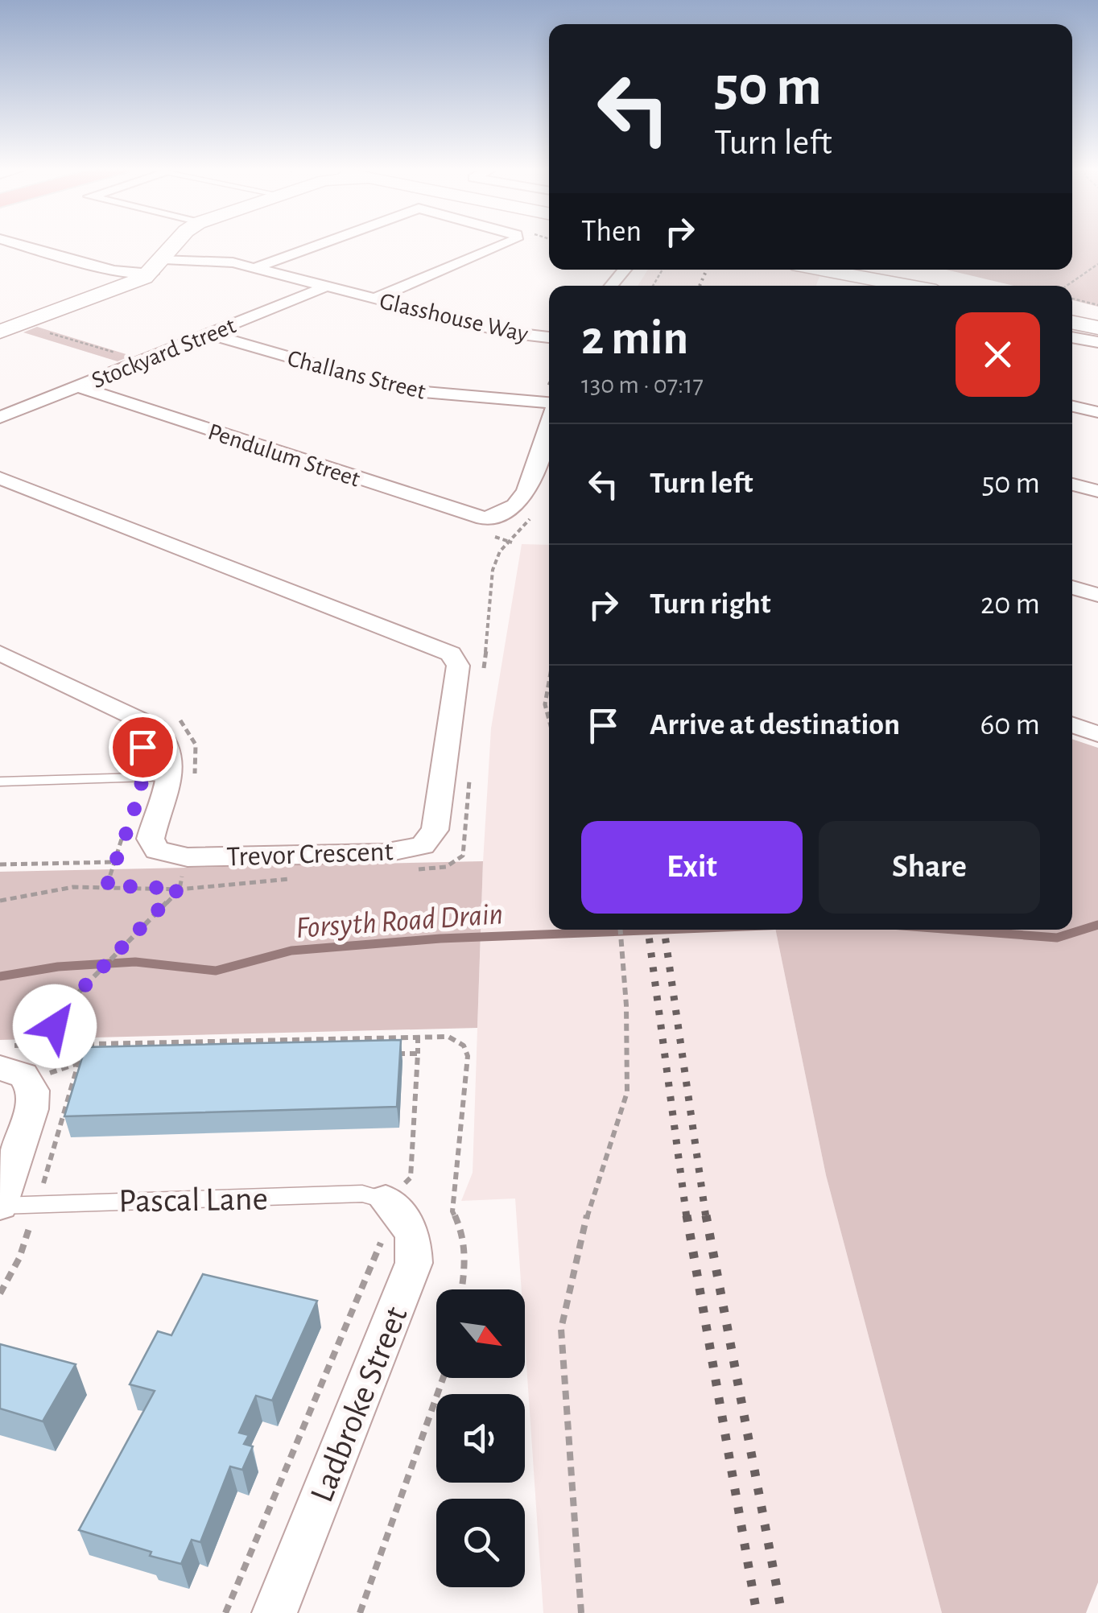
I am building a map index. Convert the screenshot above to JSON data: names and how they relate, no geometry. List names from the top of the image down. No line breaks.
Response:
{"streets":{"street":["Glasshouse Way","Stockyard Street","Challans Street","Pendulum Street","Trevor Crescent","Ladbroke Street"],"lane":["Pascal Lane"]},"crossings":[["Glasshouse Way","Stockyard Street"],["Stockyard Street","Challans Street"],["Stockyard Street","Pendulum Street"],["Pascal Lane","Ladbroke Street"]],"water":["Forsyth Road Drain"],"north":"bottom right","page":{"turn":["50 m","Turn left"],"then":"Then","heading":["2 min","130 m · 07:17"],"list":[{"name":"Turn left","value":"50 m"},{"name":"Turn right","value":"20 m"},{"name":"Arrive at destination","value":"60 m"}],"buttons":["Exit","Share"]}}
